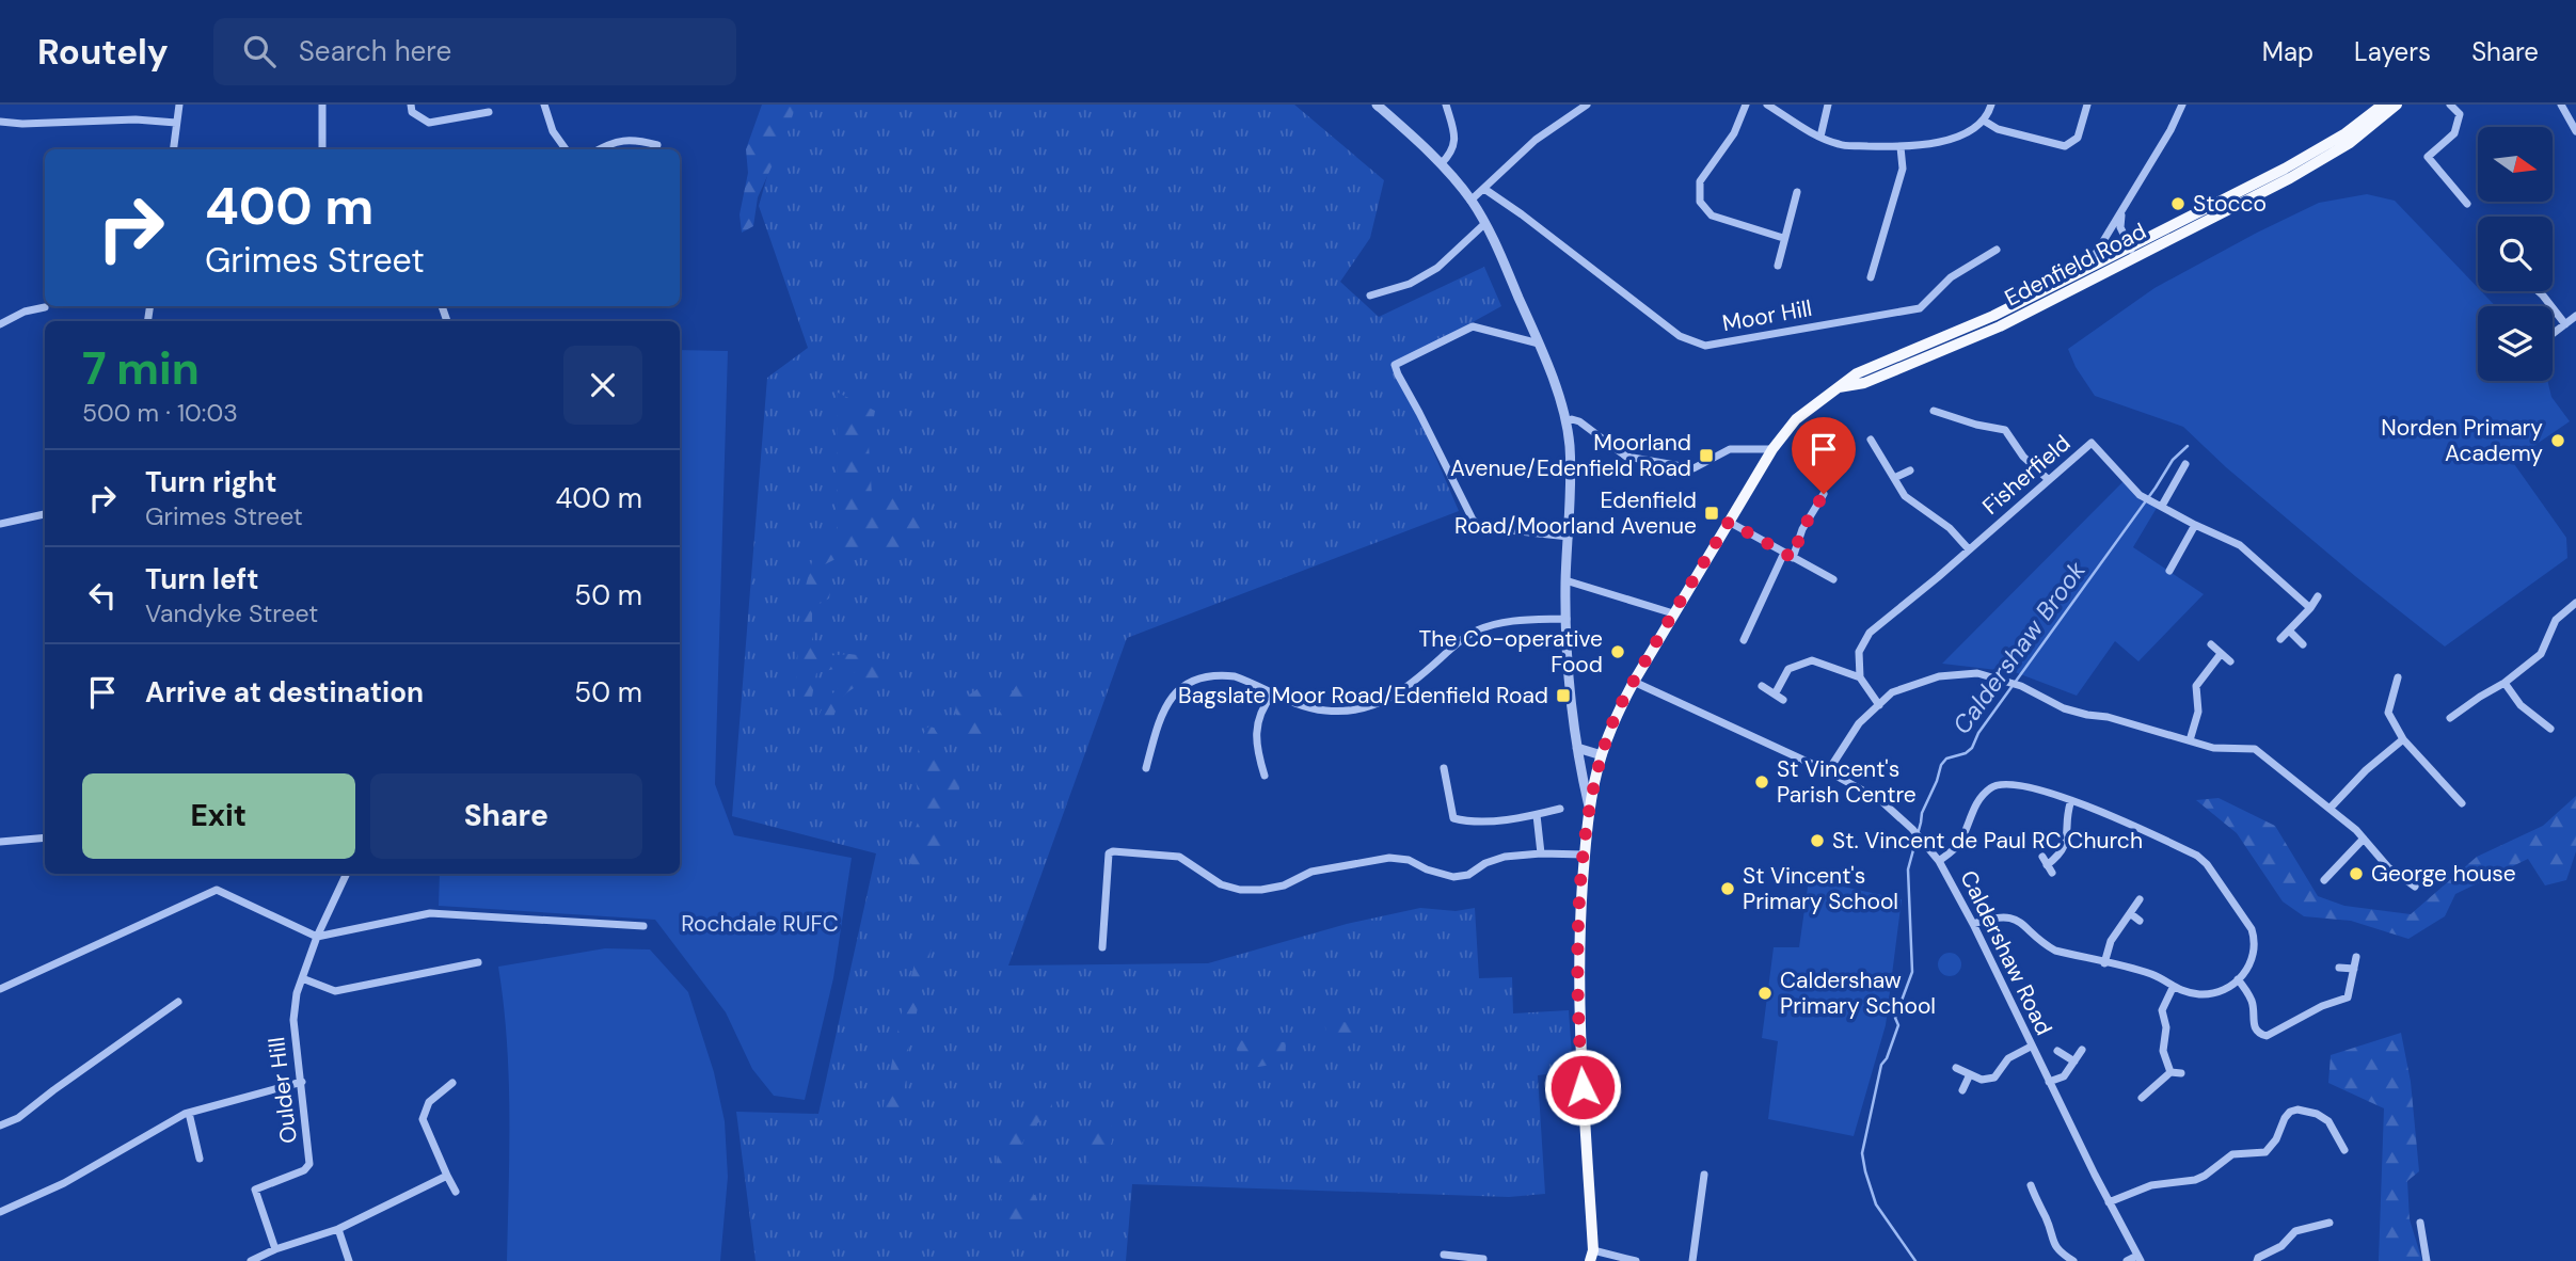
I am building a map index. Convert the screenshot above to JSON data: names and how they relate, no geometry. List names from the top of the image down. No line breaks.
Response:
{"streets":{"main road":["Edenfield Road"],"street":["Moor Hill","Fisherfield","Caldershaw Road","Oulder Hill"]},"crossings":[["Edenfield Road","Caldershaw Road"]],"water":["Caldershaw Brook"],"parks":["Rochdale RUFC"],"places":{"other":["Stocco","Norden Primary Academy","The Co-operative Food","St Vincent's Parish Centre","St. Vincent de Paul RC Church","George house","St Vincent's Primary School","Caldershaw Primary School"],"transit":["Moorland Avenue/Edenfield Road","Edenfield Road/Moorland Avenue","Bagslate Moor Road/Edenfield Road"]},"north":"right","page":{"header":"Routely","search":"Search here","nav":["Map","Layers","Share"],"turn":["400 m","Grimes Street"],"heading":["7 min","500 m · 10:03"],"list":[{"name":"Turn right","note":"Grimes Street","value":"400 m"},{"name":"Turn left","note":"Vandyke Street","value":"50 m"},{"name":"Arrive at destination","value":"50 m"}],"buttons":["Exit","Share"]}}
